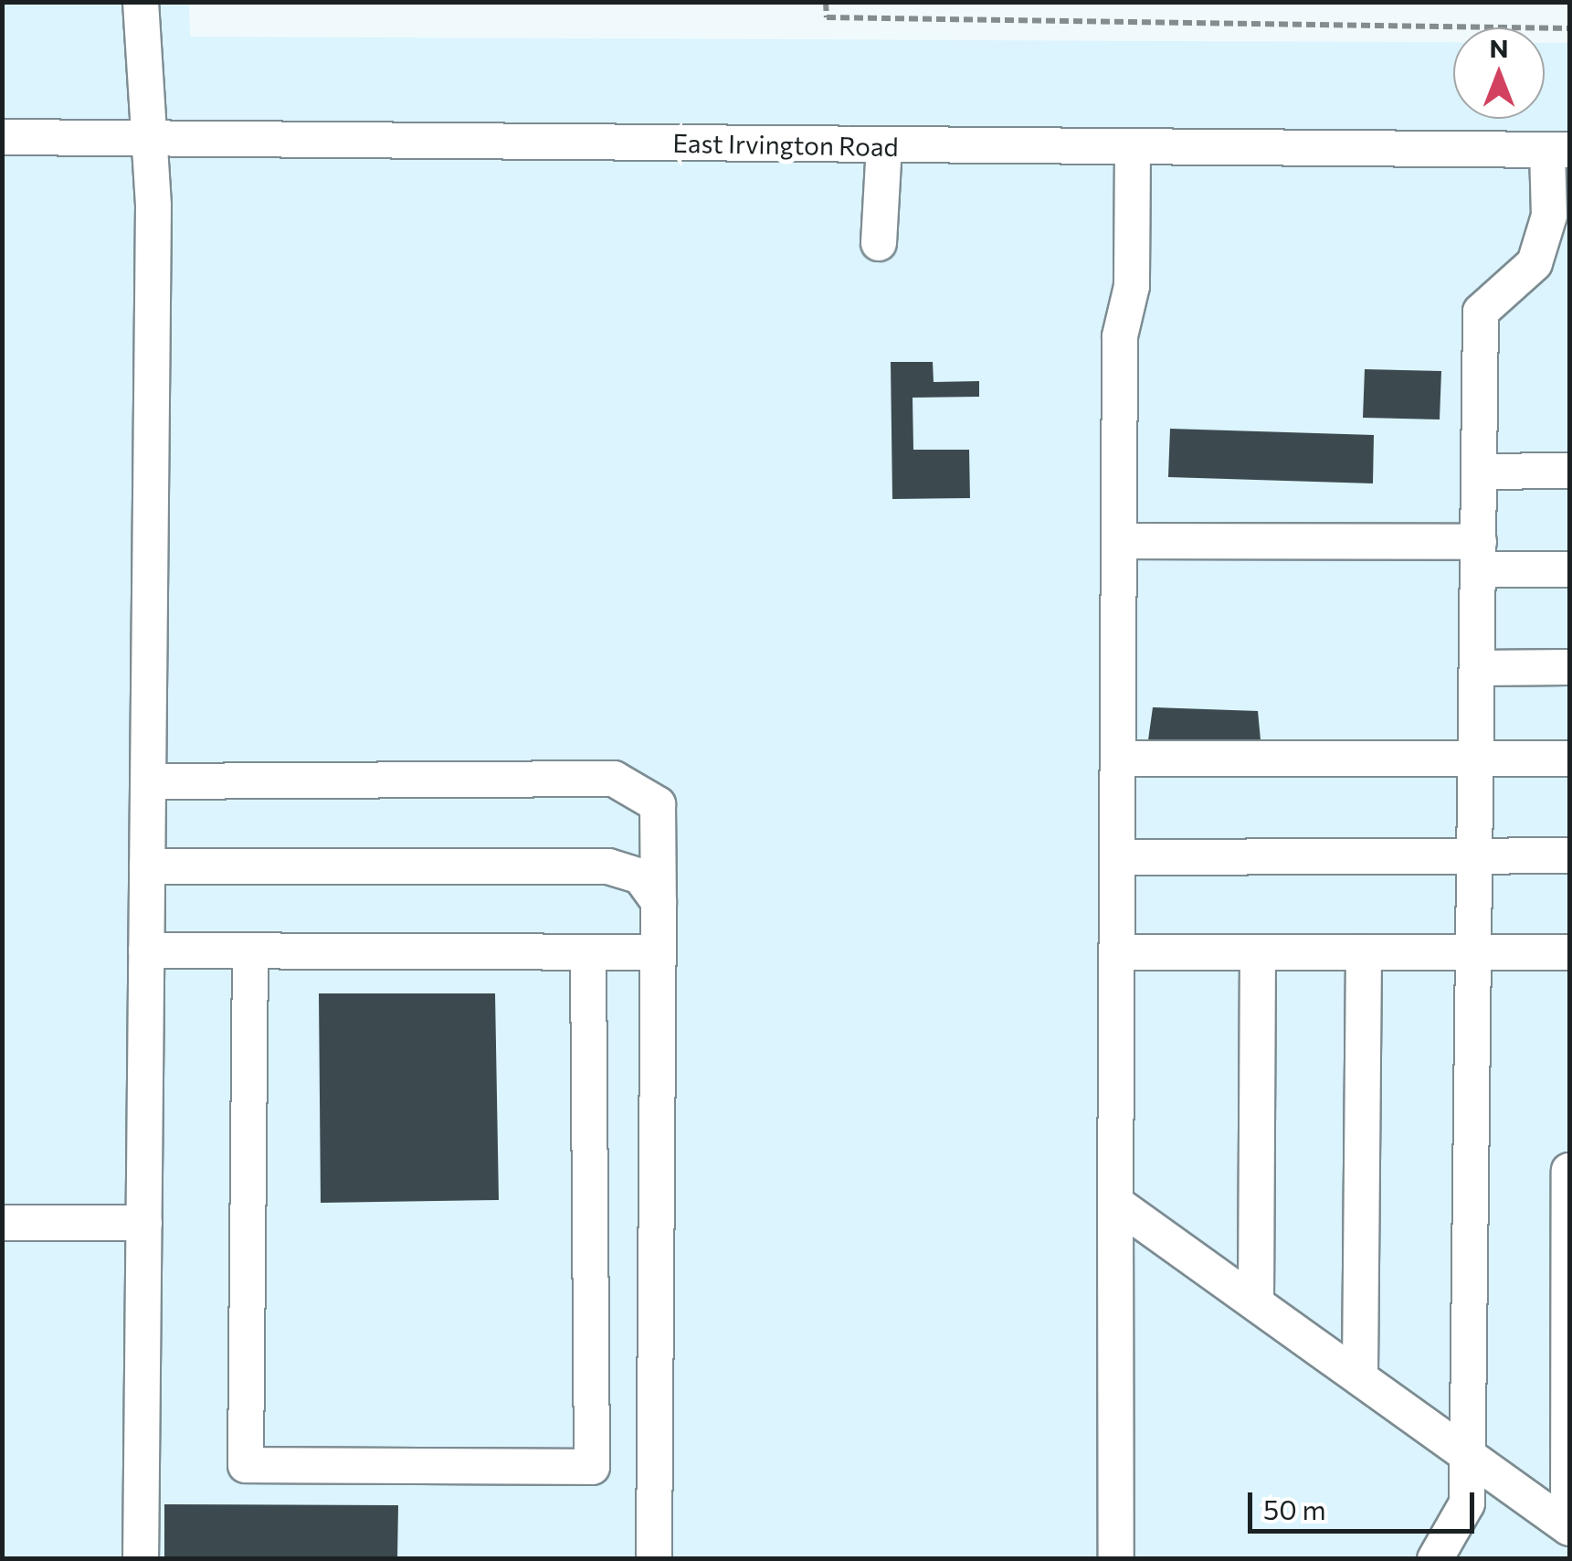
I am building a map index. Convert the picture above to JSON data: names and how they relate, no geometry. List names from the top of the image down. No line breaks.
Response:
{"streets":{"street":["East Irvington Road"]},"scale_bar":"50 m","north":"top"}
